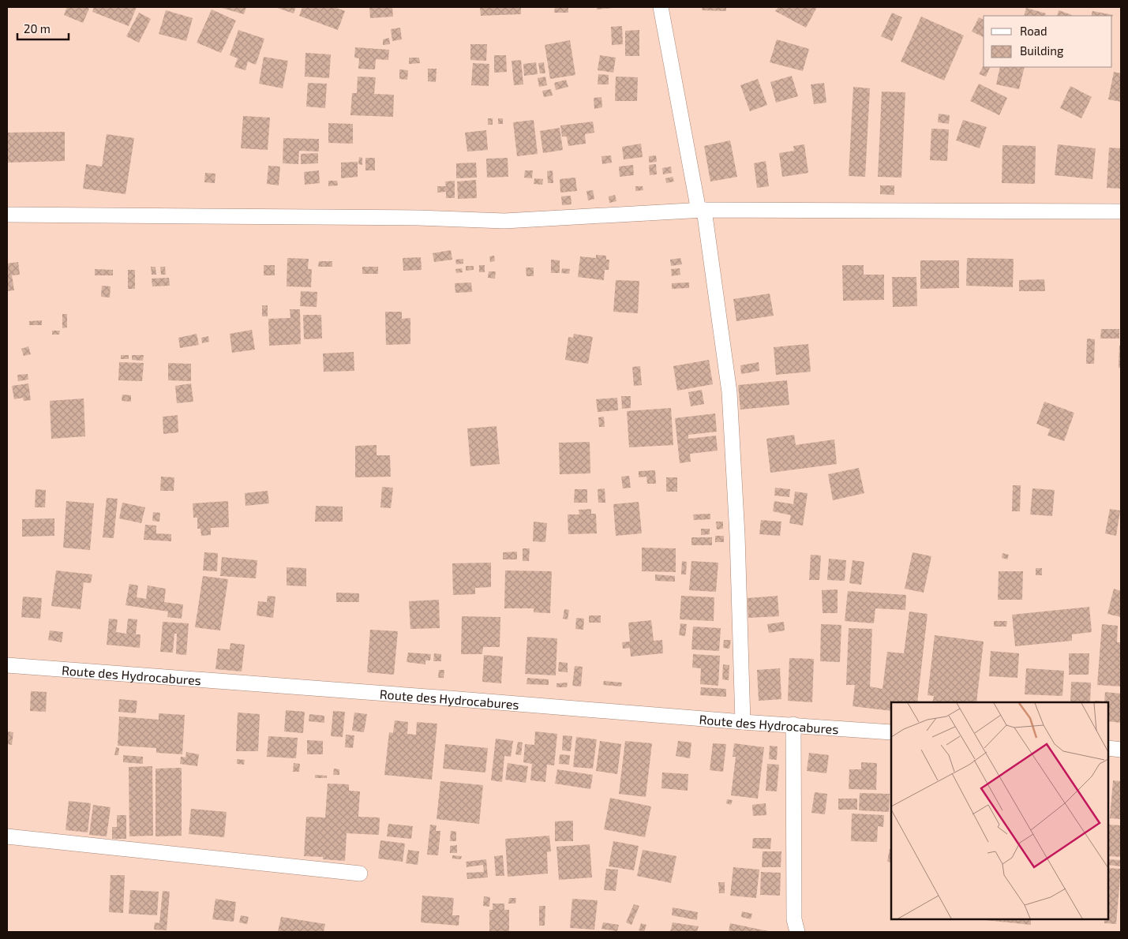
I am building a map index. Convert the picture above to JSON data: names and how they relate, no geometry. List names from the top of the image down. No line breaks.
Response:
{"streets":{"street":["Route des Hydrocabures"]},"legend":["Road","Building"],"scale_bar":"20 m"}
